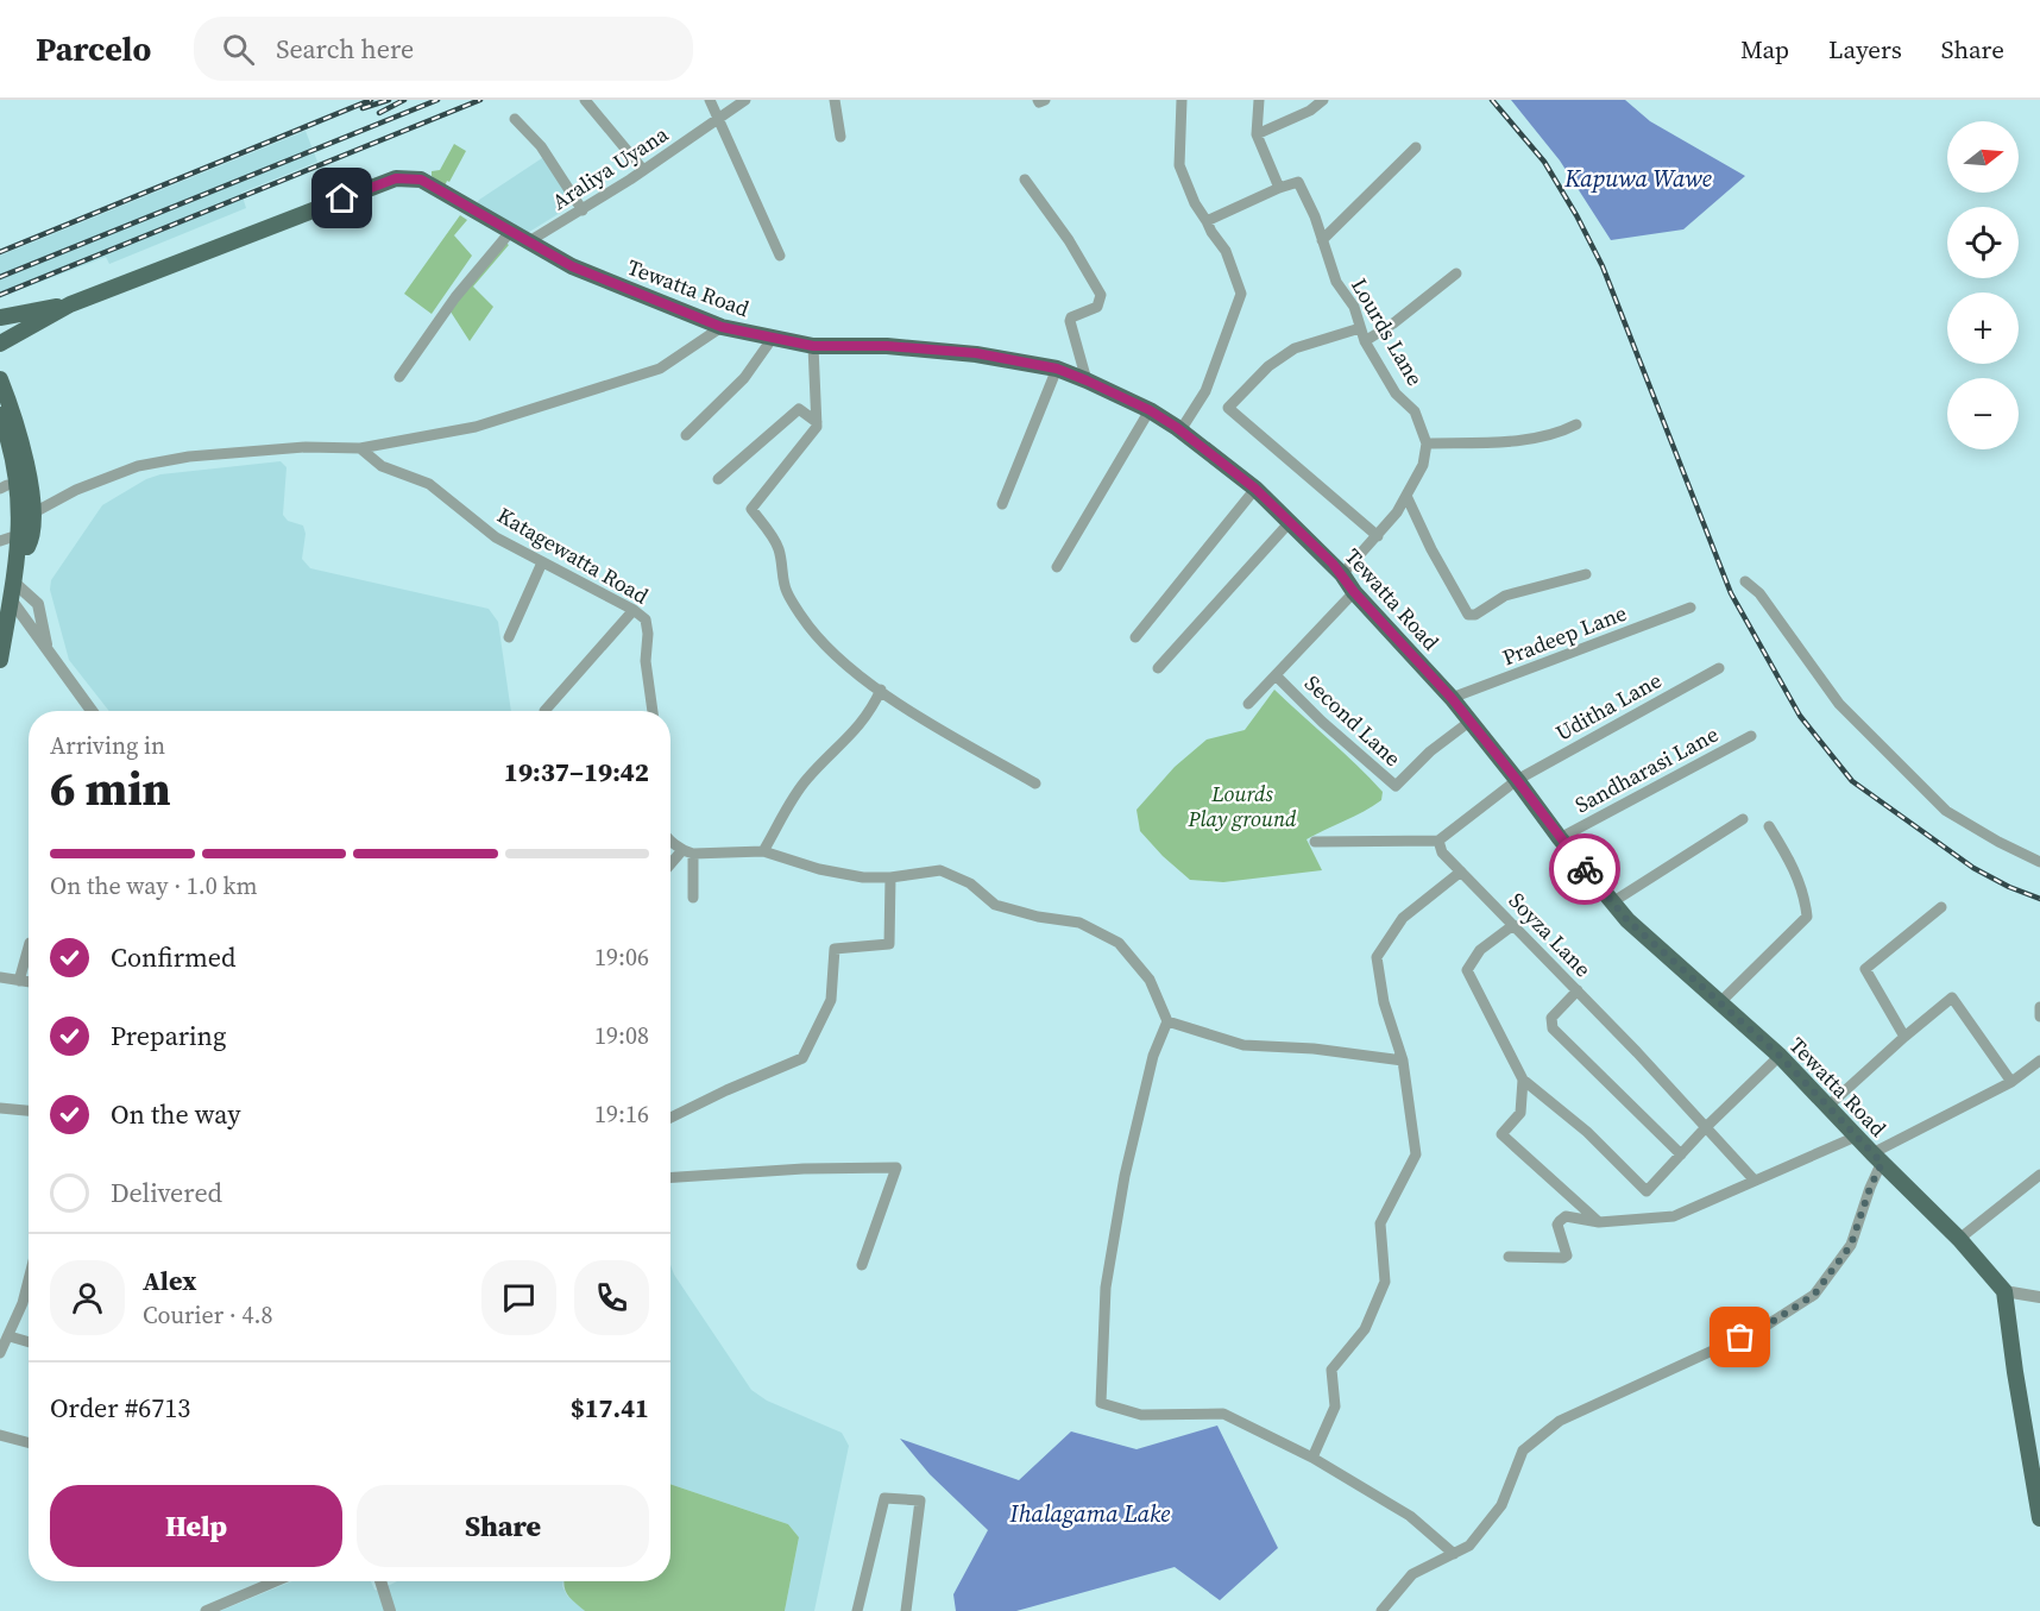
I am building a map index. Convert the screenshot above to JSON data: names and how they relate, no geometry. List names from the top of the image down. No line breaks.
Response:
{"streets":{"main road":["Tewatta Road"],"street":["Araliya Uyana","Lourds Lane","Katagewatta Road","Pradeep Lane","Uditha Lane","Second Lane","Sandharasi Lane","Soyza Lane"]},"crossings":[["Araliya Uyana","Tewatta Road"],["Tewatta Road","Pradeep Lane"],["Tewatta Road","Uditha Lane"],["Tewatta Road","Second Lane"],["Tewatta Road","Sandharasi Lane"]],"water":["Kapuwa Wawe","Ihalagama Lake"],"parks":["Lourds Play ground"],"north":"right","page":{"header":"Parcelo","search":"Search here","nav":["Map","Layers","Share"],"map_buttons":["+","−"],"heading":["6 min","Arriving in","19:37–19:42"],"panel":["Alex","Courier · 4.8","Order #6713","$17.41"],"bar":"On the way · 1.0 km","list":[["Confirmed","19:06"],["Preparing","19:08"],["On the way","19:16"],"Delivered"],"buttons":["Help","Share"]}}
